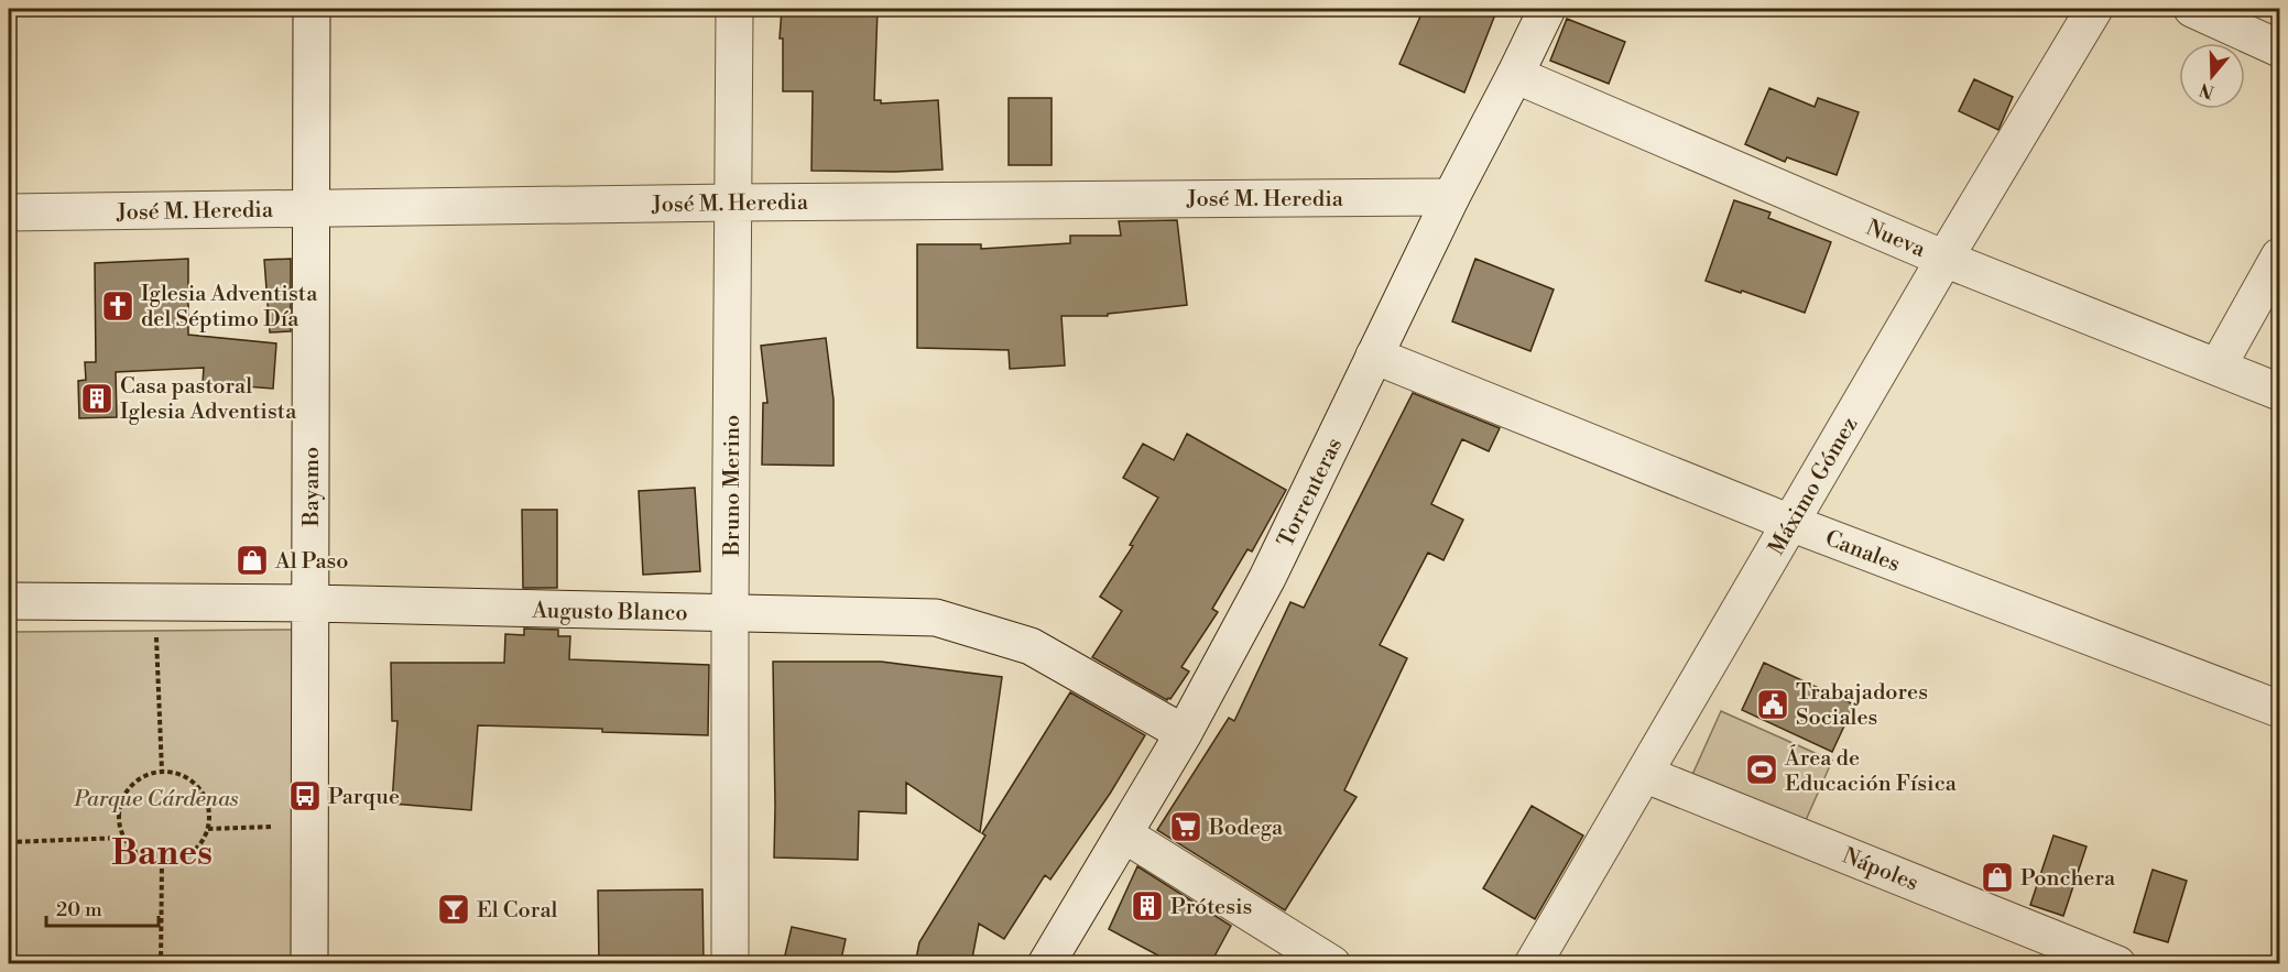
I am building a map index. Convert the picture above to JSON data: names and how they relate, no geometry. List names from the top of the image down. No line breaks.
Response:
{"streets":{"street":["José M. Heredia","Nueva","Bruno Merino","Máximo Gómez","Bayamo","Torrenteras","Canales","Augusto Blanco","Nápoles"]},"crossings":[["José M. Heredia","Bruno Merino"],["José M. Heredia","Bayamo"],["José M. Heredia","Torrenteras"],["Nueva","Máximo Gómez"],["Nueva","Torrenteras"],["Bruno Merino","Augusto Blanco"],["Máximo Gómez","Canales"],["Máximo Gómez","Nápoles"],["Bayamo","Augusto Blanco"],["Torrenteras","Canales"],["Torrenteras","Augusto Blanco"]],"districts":["Banes"],"parks":["Parque Cárdenas"],"places":{"church":["Iglesia Adventista del Séptimo Día"],"building":["Casa pastoral Iglesia Adventista","Prótesis"],"shop":["Al Paso","Ponchera"],"public building":["Trabajadores Sociales"],"sports":["Área de Educación Física"],"bus stop":["Parque"],"supermarket":["Bodega"],"bar":["El Coral"]},"scale_bar":"20 m","north":"bottom"}
